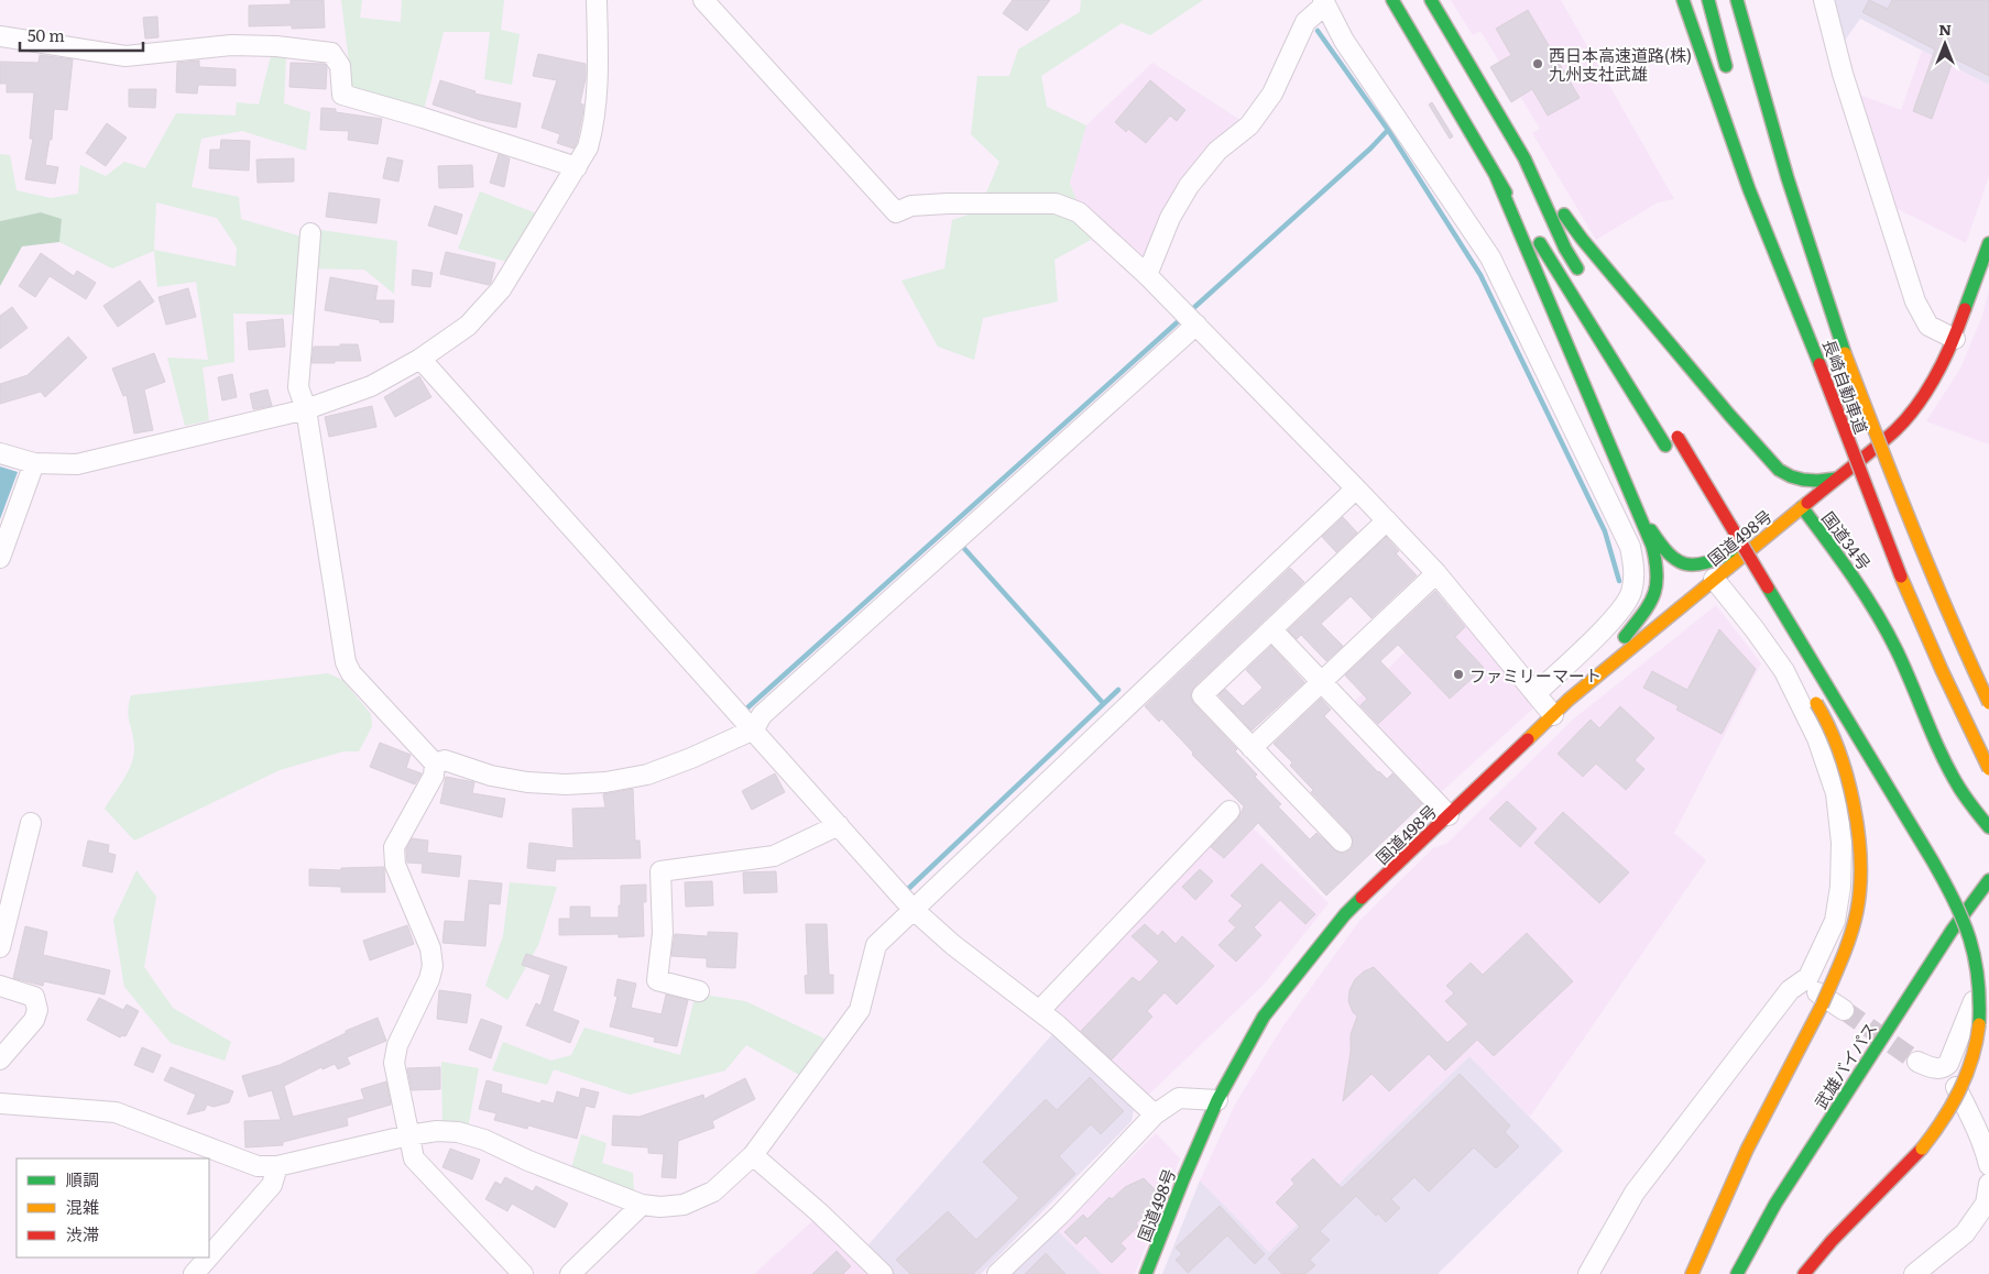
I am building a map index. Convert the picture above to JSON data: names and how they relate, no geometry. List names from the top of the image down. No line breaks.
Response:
{"streets":{"highway":["長崎自動車道","国道498号","国道34号","武雄バイパス"]},"crossings":[["国道498号","国道34号"]],"places":["西日本高速道路(株) 九州支社武雄","ファミリーマート"],"legend":["順調","混雑","渋滞"],"scale_bar":"50 m","north":"top"}
